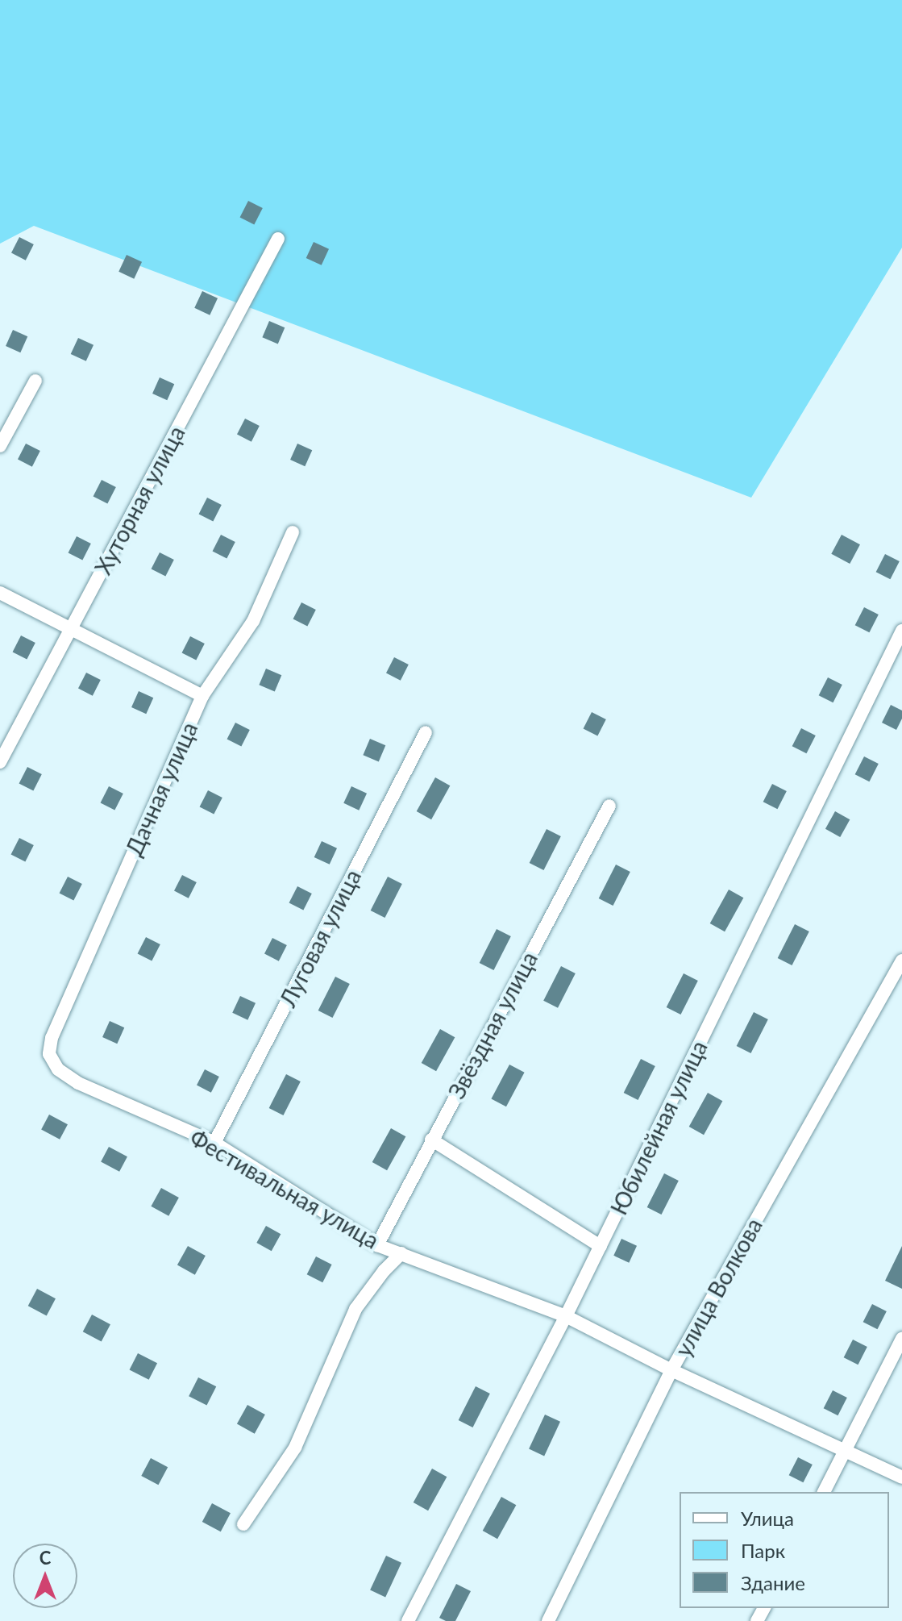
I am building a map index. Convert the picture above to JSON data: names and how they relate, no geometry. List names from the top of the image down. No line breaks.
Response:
{"streets":{"street":["Хуторная улица","Дачная улица","Луговая улица","Звёздная улица","Юбилейная улица","Фестивальная улица","улица Волкова"]},"crossings":[["Дачная улица","Фестивальная улица"],["Луговая улица","Фестивальная улица"],["Звёздная улица","Фестивальная улица"],["Юбилейная улица","Фестивальная улица"],["Фестивальная улица","улица Волкова"]],"legend":["Улица","Парк","Здание"],"north":"top"}
